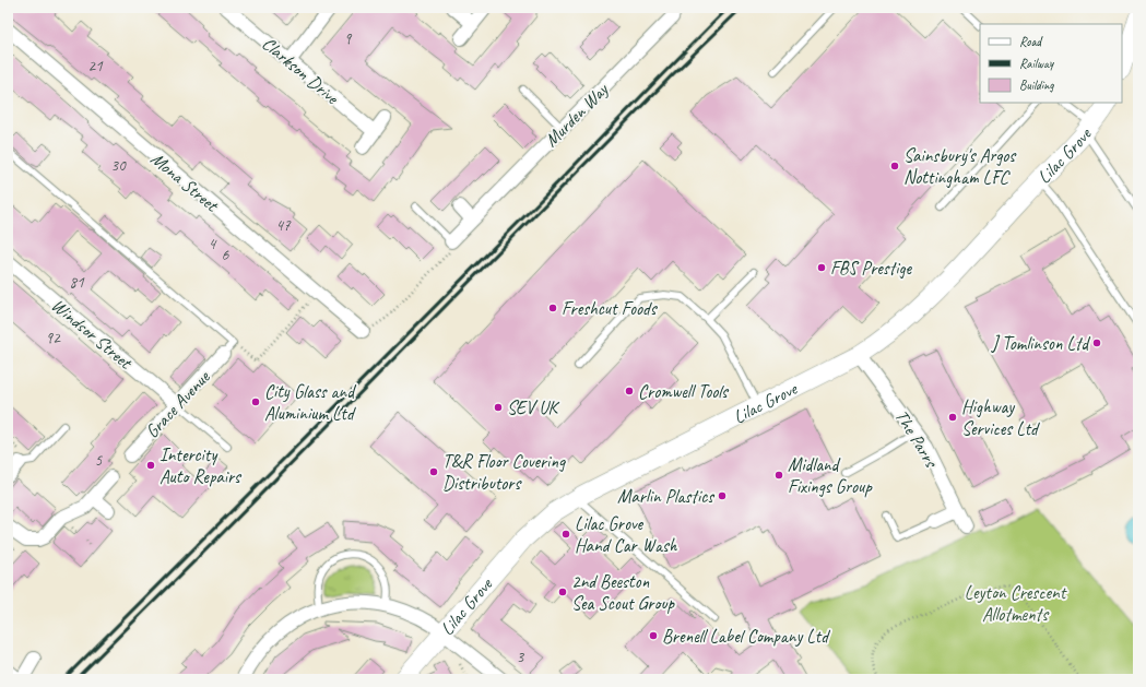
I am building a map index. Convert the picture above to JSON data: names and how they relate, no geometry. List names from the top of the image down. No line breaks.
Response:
{"streets":{"street":["Clarkson Drive","Murden Way","Lilac Grove","Mona Street","Windsor Street","Grace Avenue","The Parrs"]},"crossings":[["Lilac Grove","The Parrs"],["Windsor Street","Grace Avenue"]],"parks":["Leyton Crescent Allotments"],"places":["Sainsbury's Argos Nottingham LFC","FBS Prestige","Freshcut Foods","J Tomlinson Ltd","Cromwell Tools","City Glass and Aluminium Ltd","SEV UK","Highway Services Ltd","Intercity Auto Repairs","T&R Floor Covering Distributors","Midland Fixings Group","Marlin Plastics","Lilac Grove Hand Car Wash","2nd Beeston Sea Scout Group","Brenell Label Company Ltd"],"house_numbers":["9","21","30","47","4","6","81","92","5","3"],"legend":["Road","Railway","Building"]}
